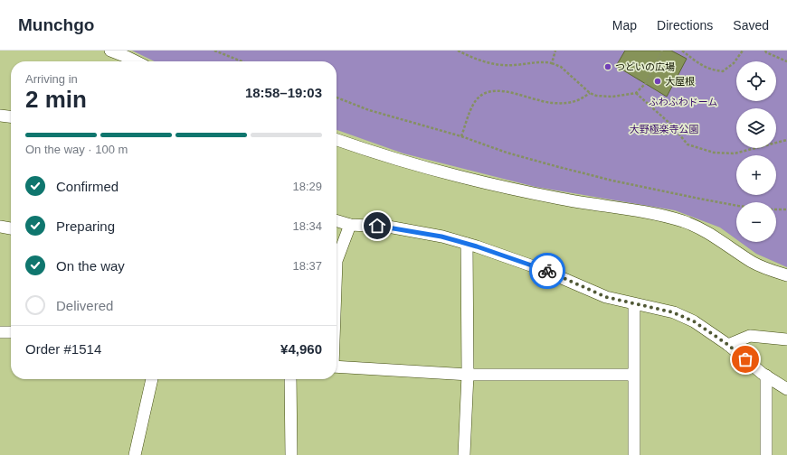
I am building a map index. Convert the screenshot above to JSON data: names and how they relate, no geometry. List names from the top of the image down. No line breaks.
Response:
{"parks":["ふわふわドーム","大野極楽寺公園"],"places":["つどいの広場","大屋根"],"page":{"header":"Munchgo","nav":["Map","Directions","Saved"],"map_buttons":["+","−"],"heading":["2 min","Arriving in","18:58–19:03"],"panel":["Order #1514","¥4,960"],"bar":"On the way · 100 m","list":[["Confirmed","18:29"],["Preparing","18:34"],["On the way","18:37"],"Delivered"]}}
